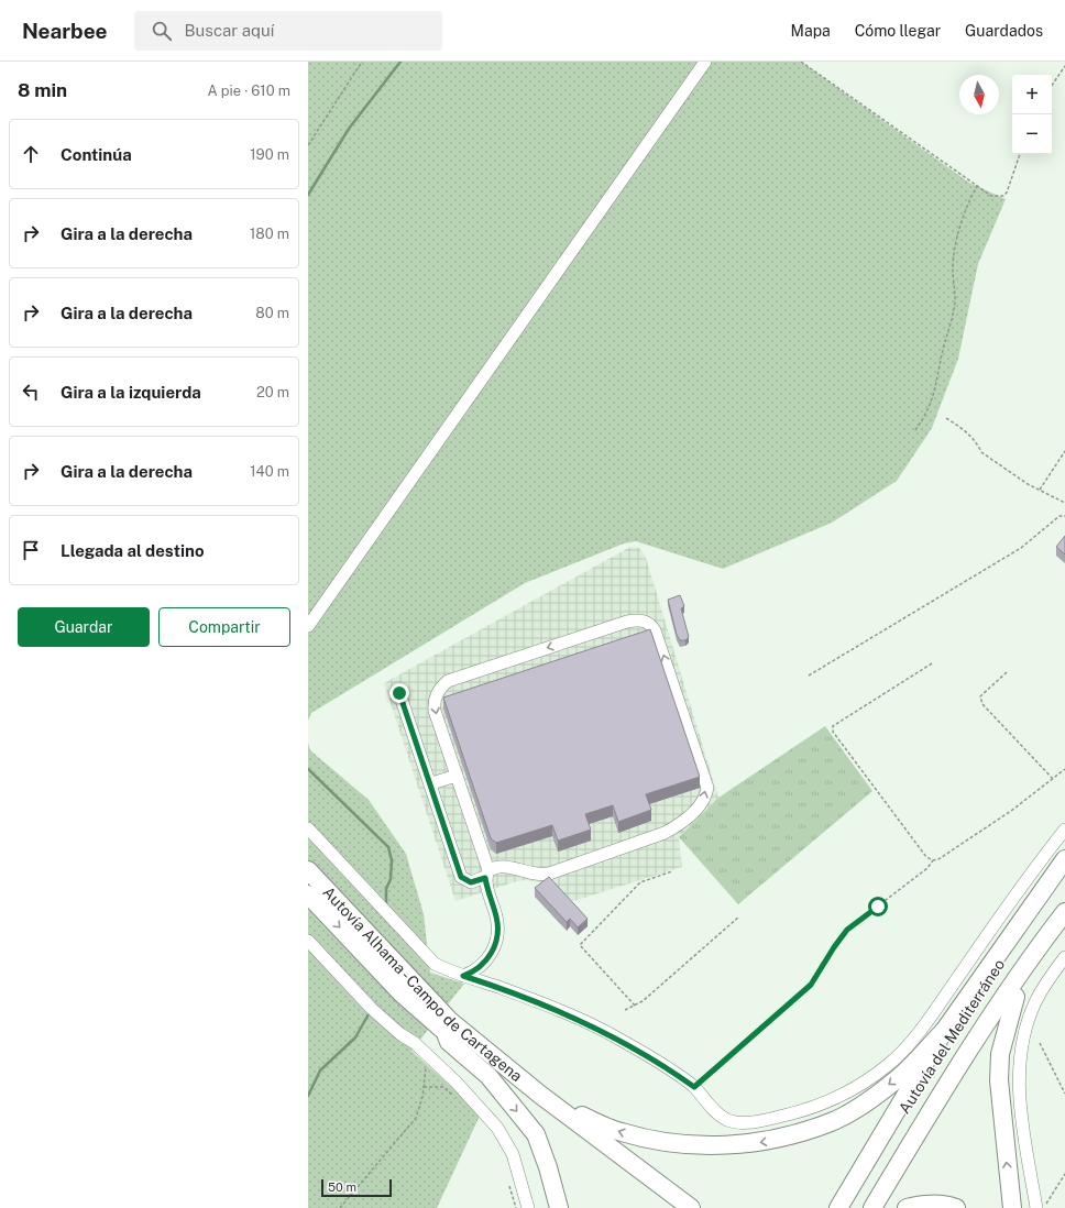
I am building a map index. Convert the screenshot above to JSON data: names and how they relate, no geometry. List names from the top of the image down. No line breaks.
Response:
{"streets":{"highway":["Autovía Alhama - Campo de Cartagena","Autovía del Mediterráneo"]},"scale_bar":"50 m","north":"bottom","page":{"header":"Nearbee","search":"Buscar aquí","nav":["Mapa","Cómo llegar","Guardados"],"heading":["8 min","A pie · 610 m"],"map_buttons":["+","−"],"list":[["Continúa","190 m"],["Gira a la derecha","180 m"],["Gira a la derecha","80 m"],["Gira a la izquierda","20 m"],["Gira a la derecha","140 m"],"Llegada al destino"],"buttons":["Guardar","Compartir"],"scale":"50 m"}}
